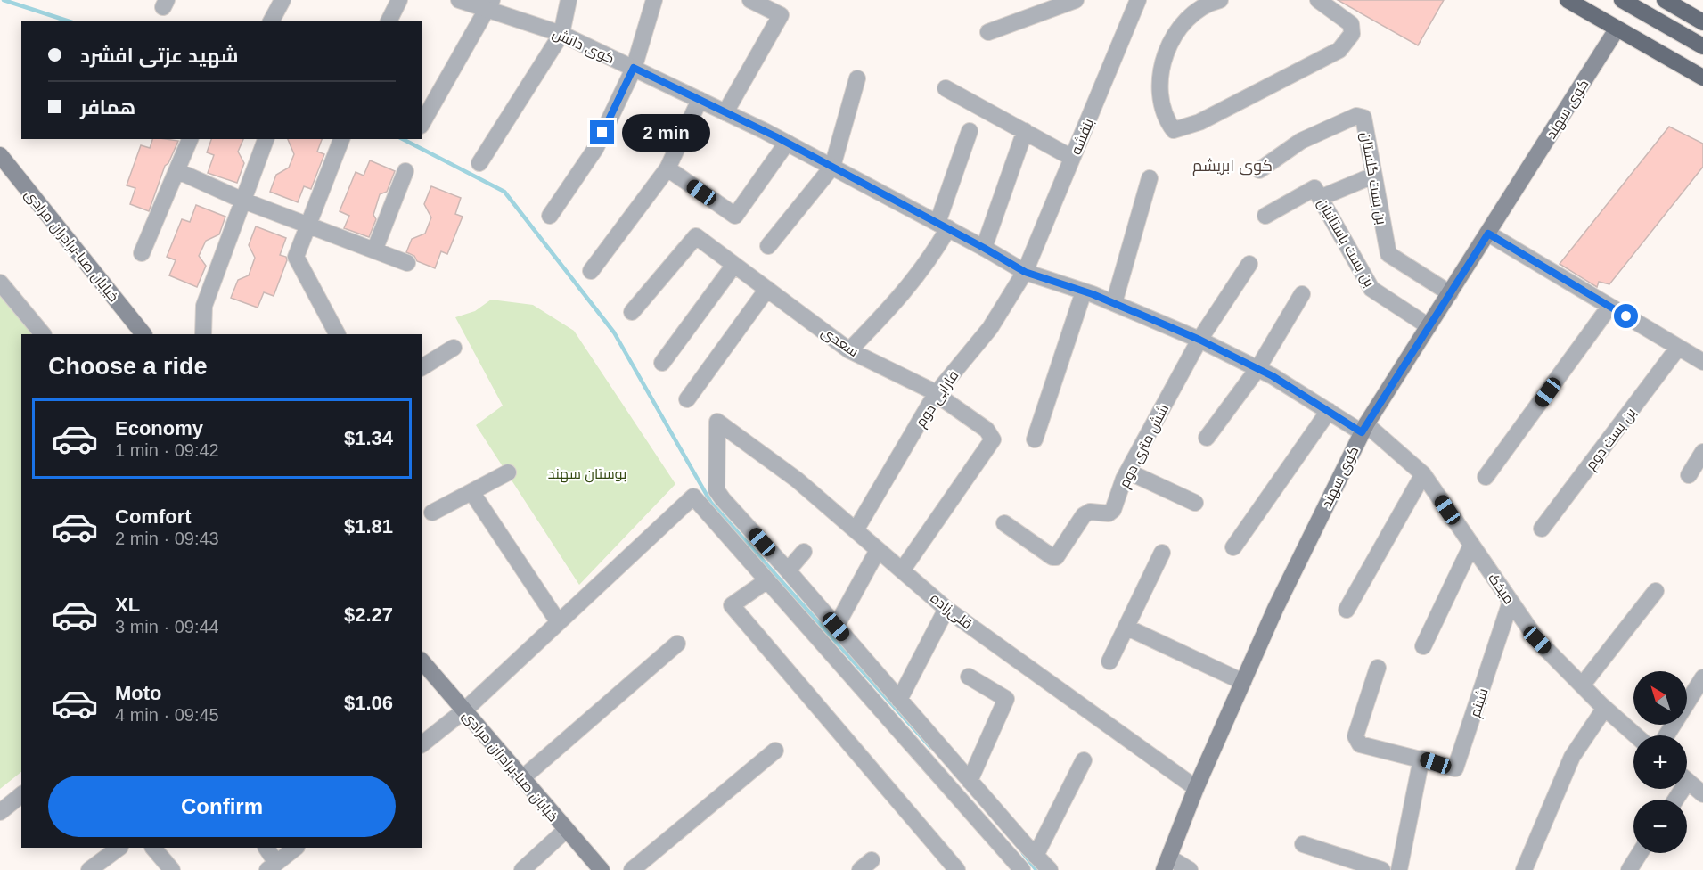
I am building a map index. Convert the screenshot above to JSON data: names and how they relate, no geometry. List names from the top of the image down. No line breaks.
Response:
{"streets":{"main road":["کوی سهند","خیابان صبا-برادران مرادی"],"street":["کوی دانش","بنفشه","بن بست گلستان","بن بست باستانیان","سعدی","فارابی دوم","بن بست دوم","شش متری دوم","میخک","قلی‌زاده","شبنم"]},"crossings":[["کوی دانش","کوی سهند"],["کوی دانش","بنفشه"],["کوی دانش","فارابی دوم"],["کوی دانش","شش متری دوم"],["کوی دانش","میخک"],["کوی سهند","بن بست گلستان"],["کوی سهند","بن بست باستانیان"],["کوی سهند","میخک"],["کوی سهند","قلی‌زاده"],["بنفشه","فارابی دوم"],["سعدی","فارابی دوم"],["سعدی","قلی‌زاده"],["فارابی دوم","قلی‌زاده"],["میخک","شبنم"]],"districts":["کوی ابریشم"],"parks":["بوستان سهند"],"north":"top left","page":{"banner":["شهید عزتی افشرد","همافر"],"bubble":"2 min","heading":"Choose a ride","list":[{"name":"Economy","note":"1 min · 09:42","value":"$1.34"},{"name":"Comfort","note":"2 min · 09:43","value":"$1.81"},{"name":"XL","note":"3 min · 09:44","value":"$2.27"},{"name":"Moto","note":"4 min · 09:45","value":"$1.06"}],"map_buttons":["+","−"],"buttons":"Confirm"}}
